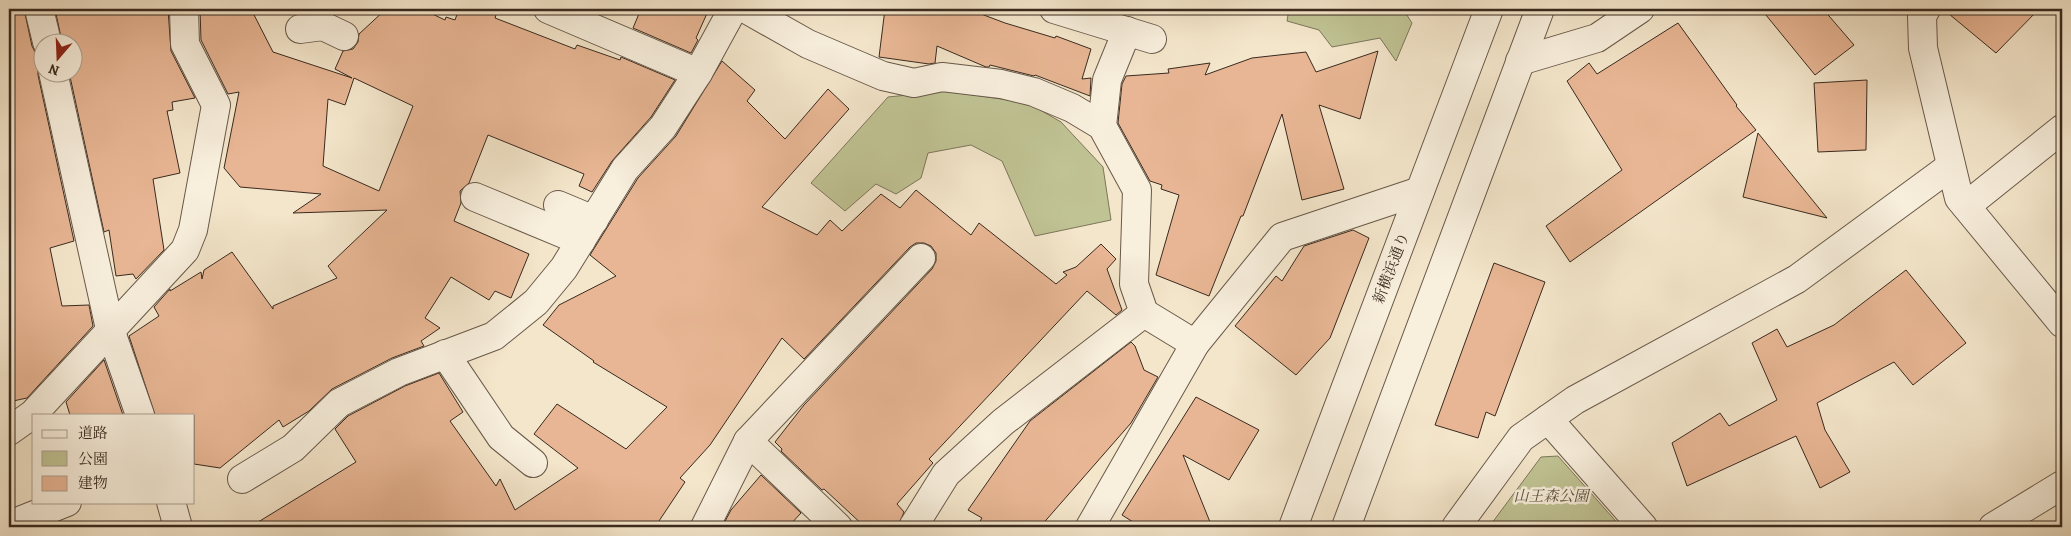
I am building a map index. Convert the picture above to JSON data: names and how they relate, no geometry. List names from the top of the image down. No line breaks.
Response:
{"streets":{"street":["新横浜通り"]},"parks":["山王森公園"],"legend":["道路","公園","建物"],"north":"bottom"}
